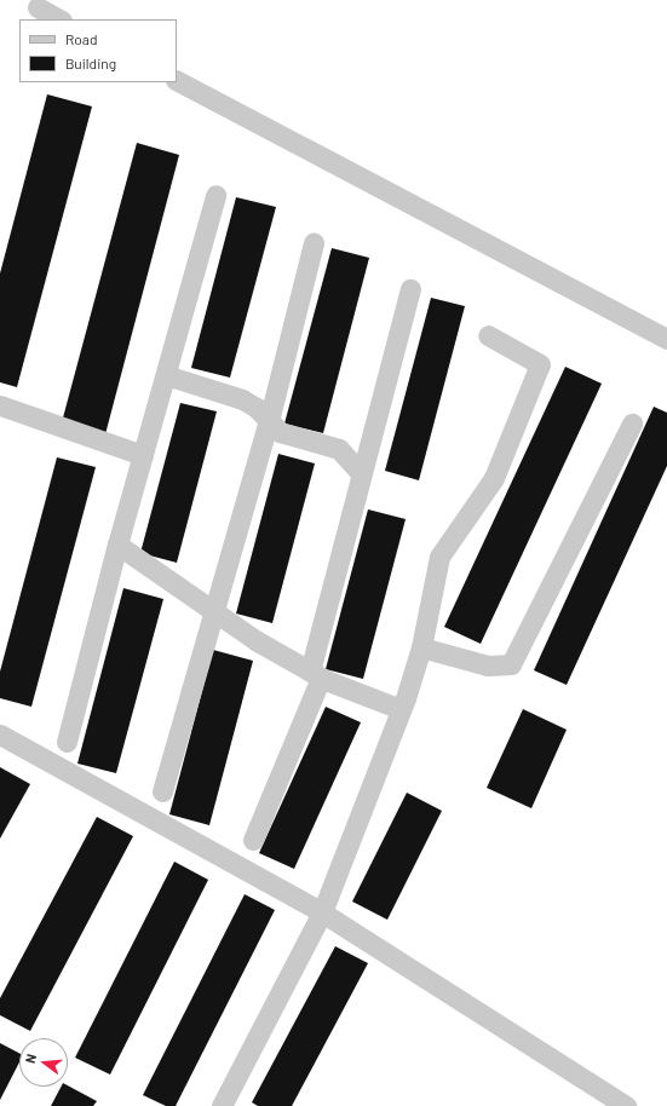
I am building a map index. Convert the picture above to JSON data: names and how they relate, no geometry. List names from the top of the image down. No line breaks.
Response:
{"legend":["Road","Building"],"north":"left"}
